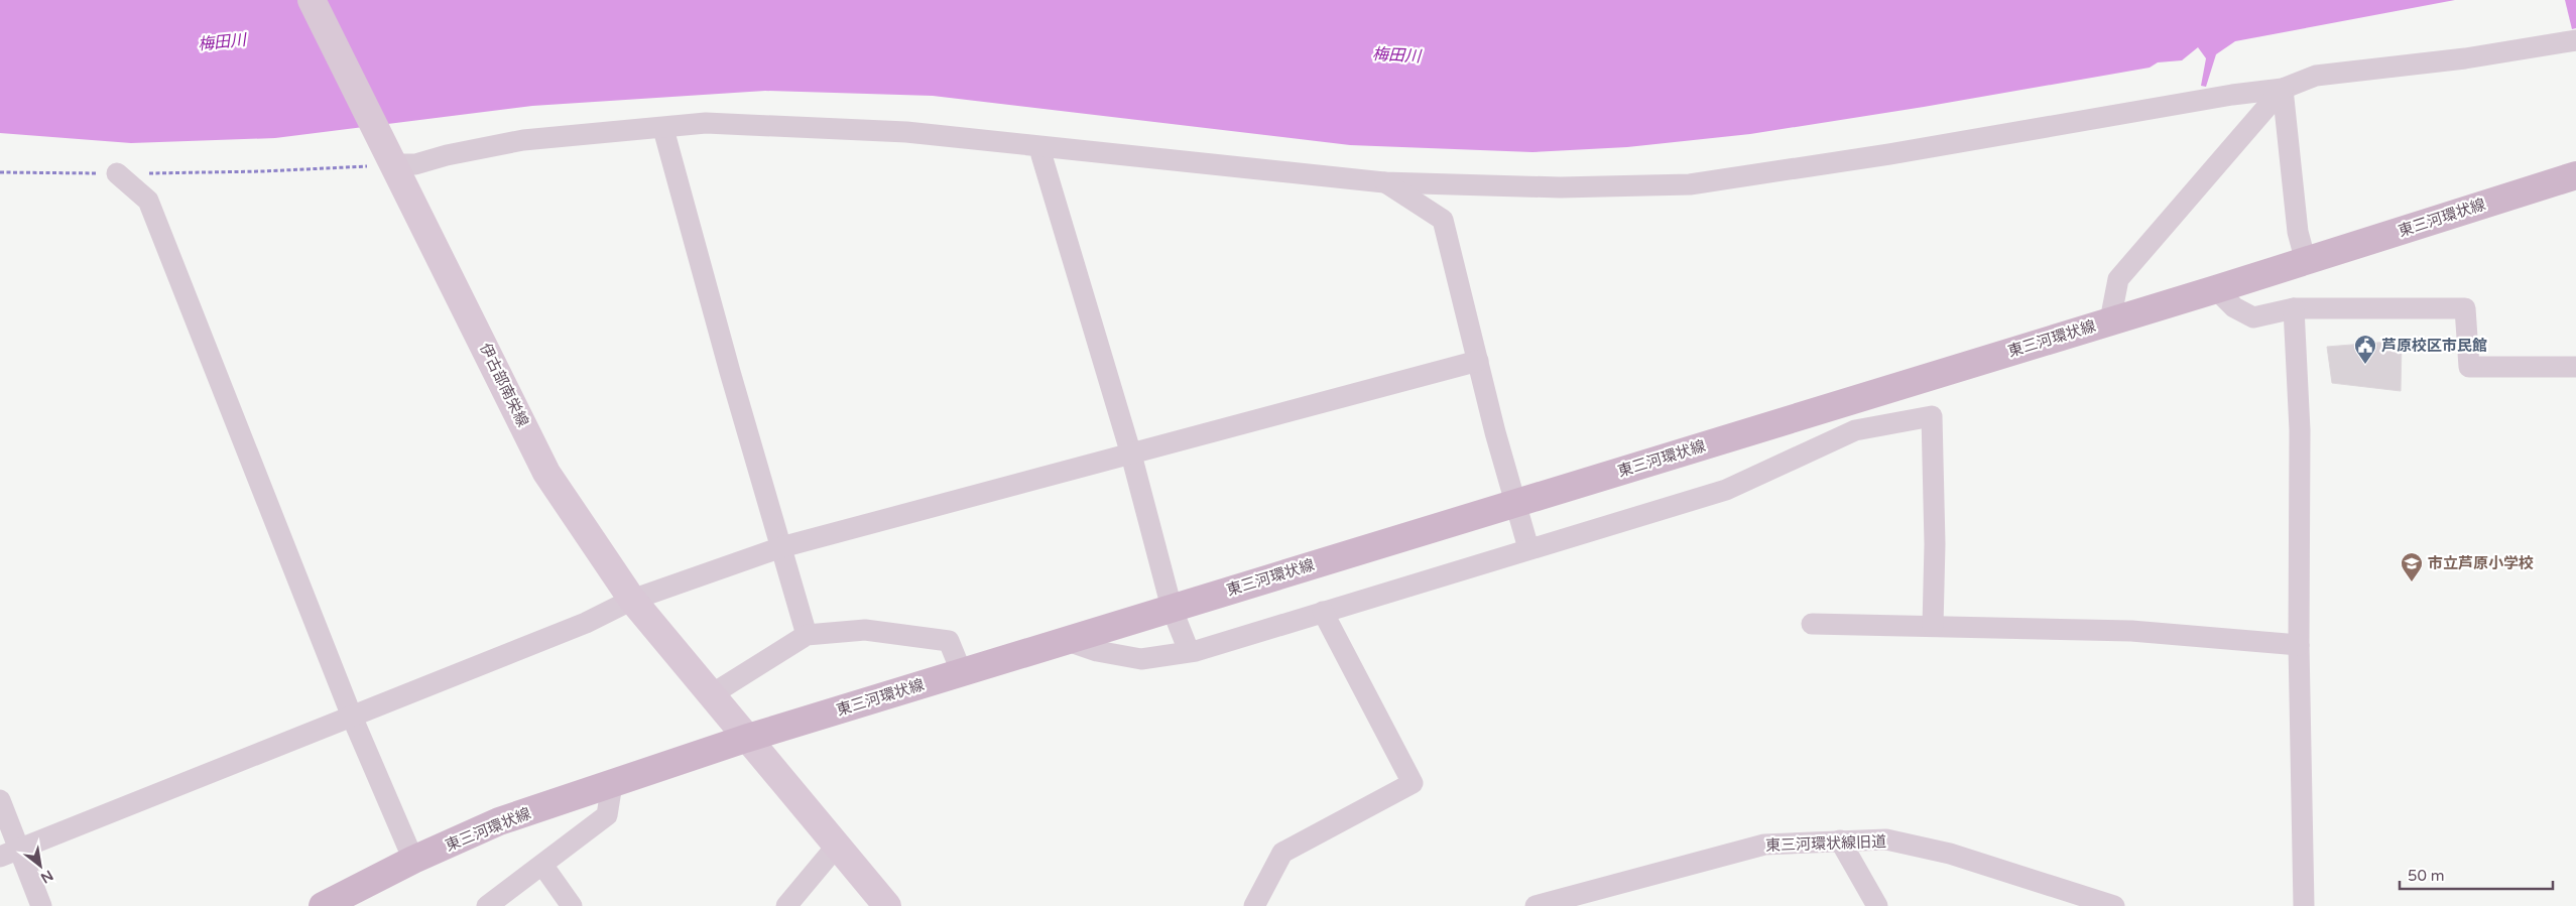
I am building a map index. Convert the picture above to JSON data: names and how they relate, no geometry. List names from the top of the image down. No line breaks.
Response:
{"streets":{"main road":["東三河環状線","伊古部南栄線"],"street":["東三河環状線旧道"]},"crossings":[["東三河環状線","伊古部南栄線"]],"water":["梅田川"],"places":{"public building":["芦原校区市民館"],"school or university":["市立芦原小学校"]},"scale_bar":"50 m","north":"bottom right"}
